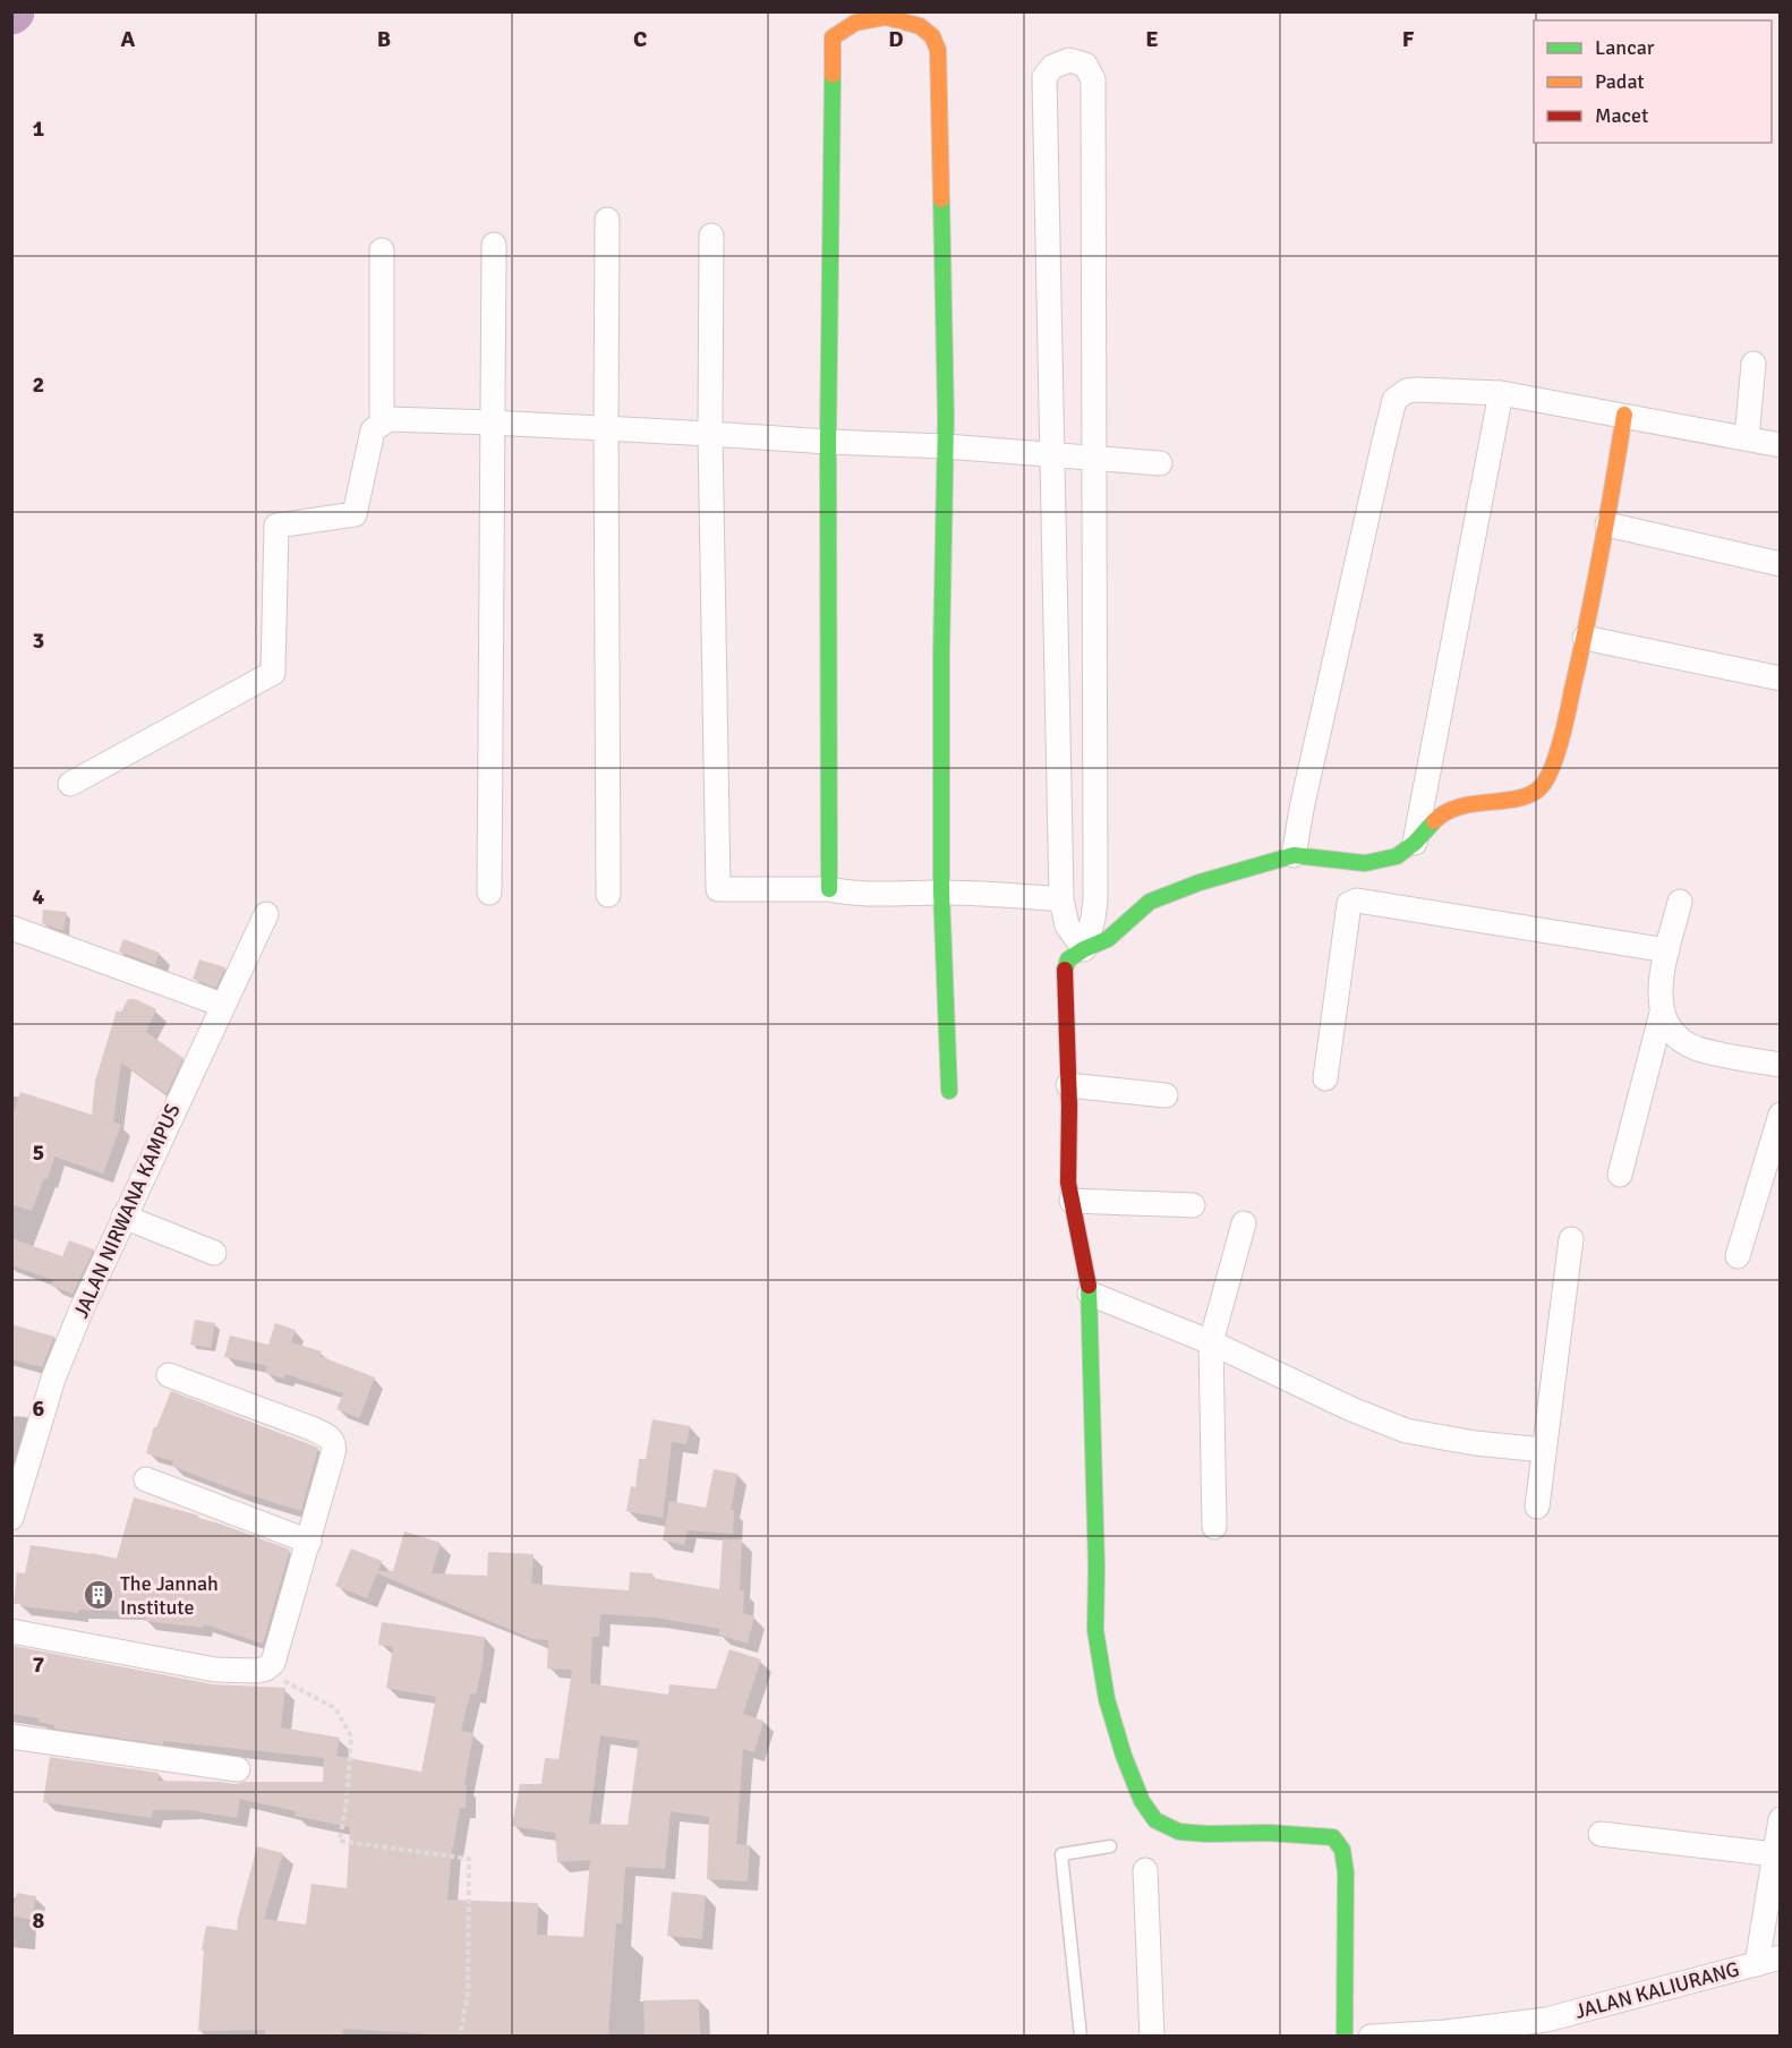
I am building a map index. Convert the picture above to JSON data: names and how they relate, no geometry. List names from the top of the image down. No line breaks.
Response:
{"streets":{"street":["JALAN NIRWANA KAMPUS","JALAN KALIURANG"]},"places":{"building":["The Jannah Institute"]},"legend":["Lancar","Padat","Macet"],"grid":{"columns":["A","B","C","D","E","F"],"rows":["1","2","3","4","5","6","7","8"]}}
